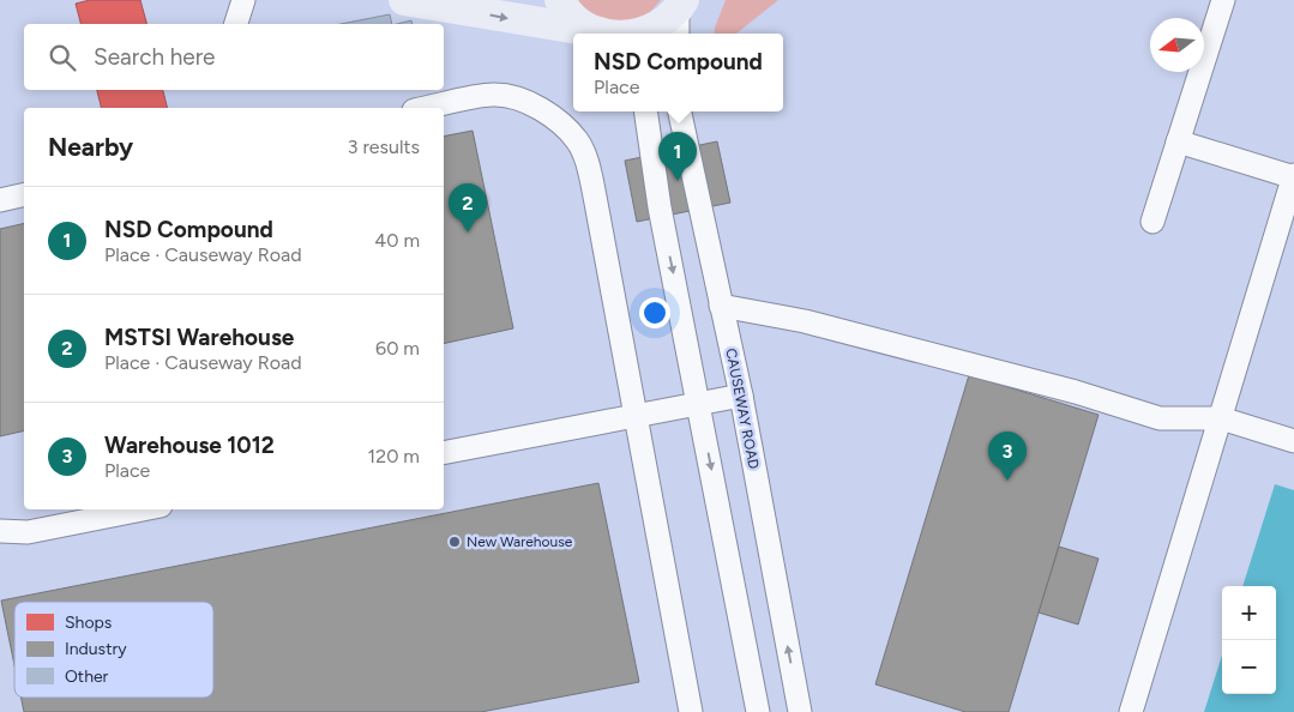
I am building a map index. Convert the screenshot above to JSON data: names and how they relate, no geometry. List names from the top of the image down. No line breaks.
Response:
{"streets":{"street":["CAUSEWAY ROAD"]},"places":["New Warehouse"],"legend":["Shops","Industry","Other"],"north":"left","page":{"search":"Search here","popup":["NSD Compound","Place"],"heading":["Nearby","3 results"],"pins":["1","2","3"],"list":[{"mark":"1","name":"NSD Compound","note":"Place · Causeway Road","value":"40 m"},{"mark":"2","name":"MSTSI Warehouse","note":"Place · Causeway Road","value":"60 m"},{"mark":"3","name":"Warehouse 1012","note":"Place","value":"120 m"}],"map_buttons":["+","−"]}}
